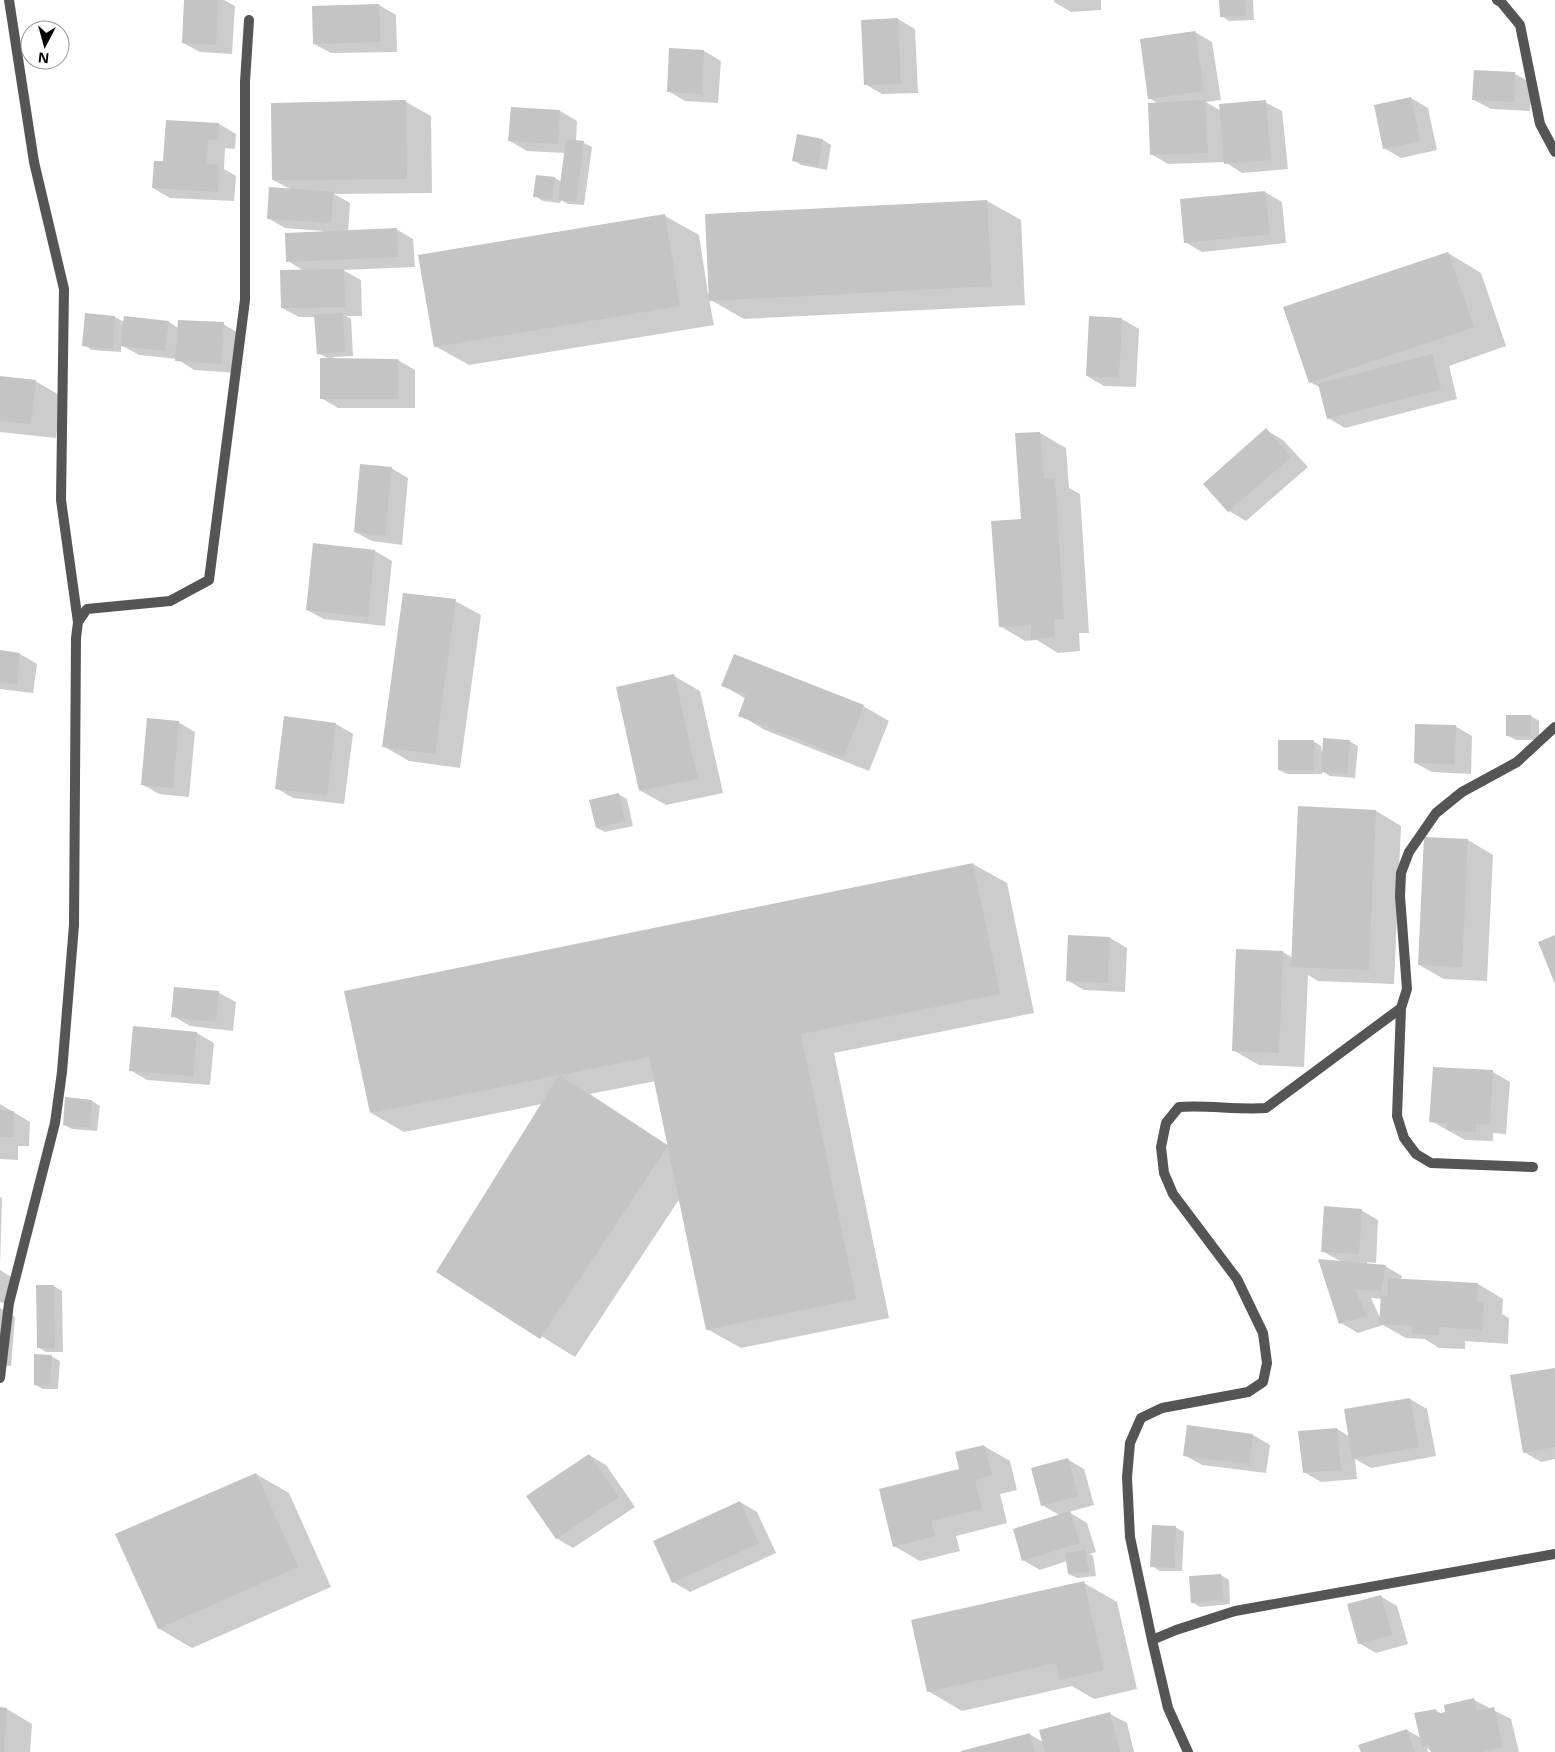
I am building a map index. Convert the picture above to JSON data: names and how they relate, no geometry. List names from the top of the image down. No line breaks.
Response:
{"north":"bottom"}
